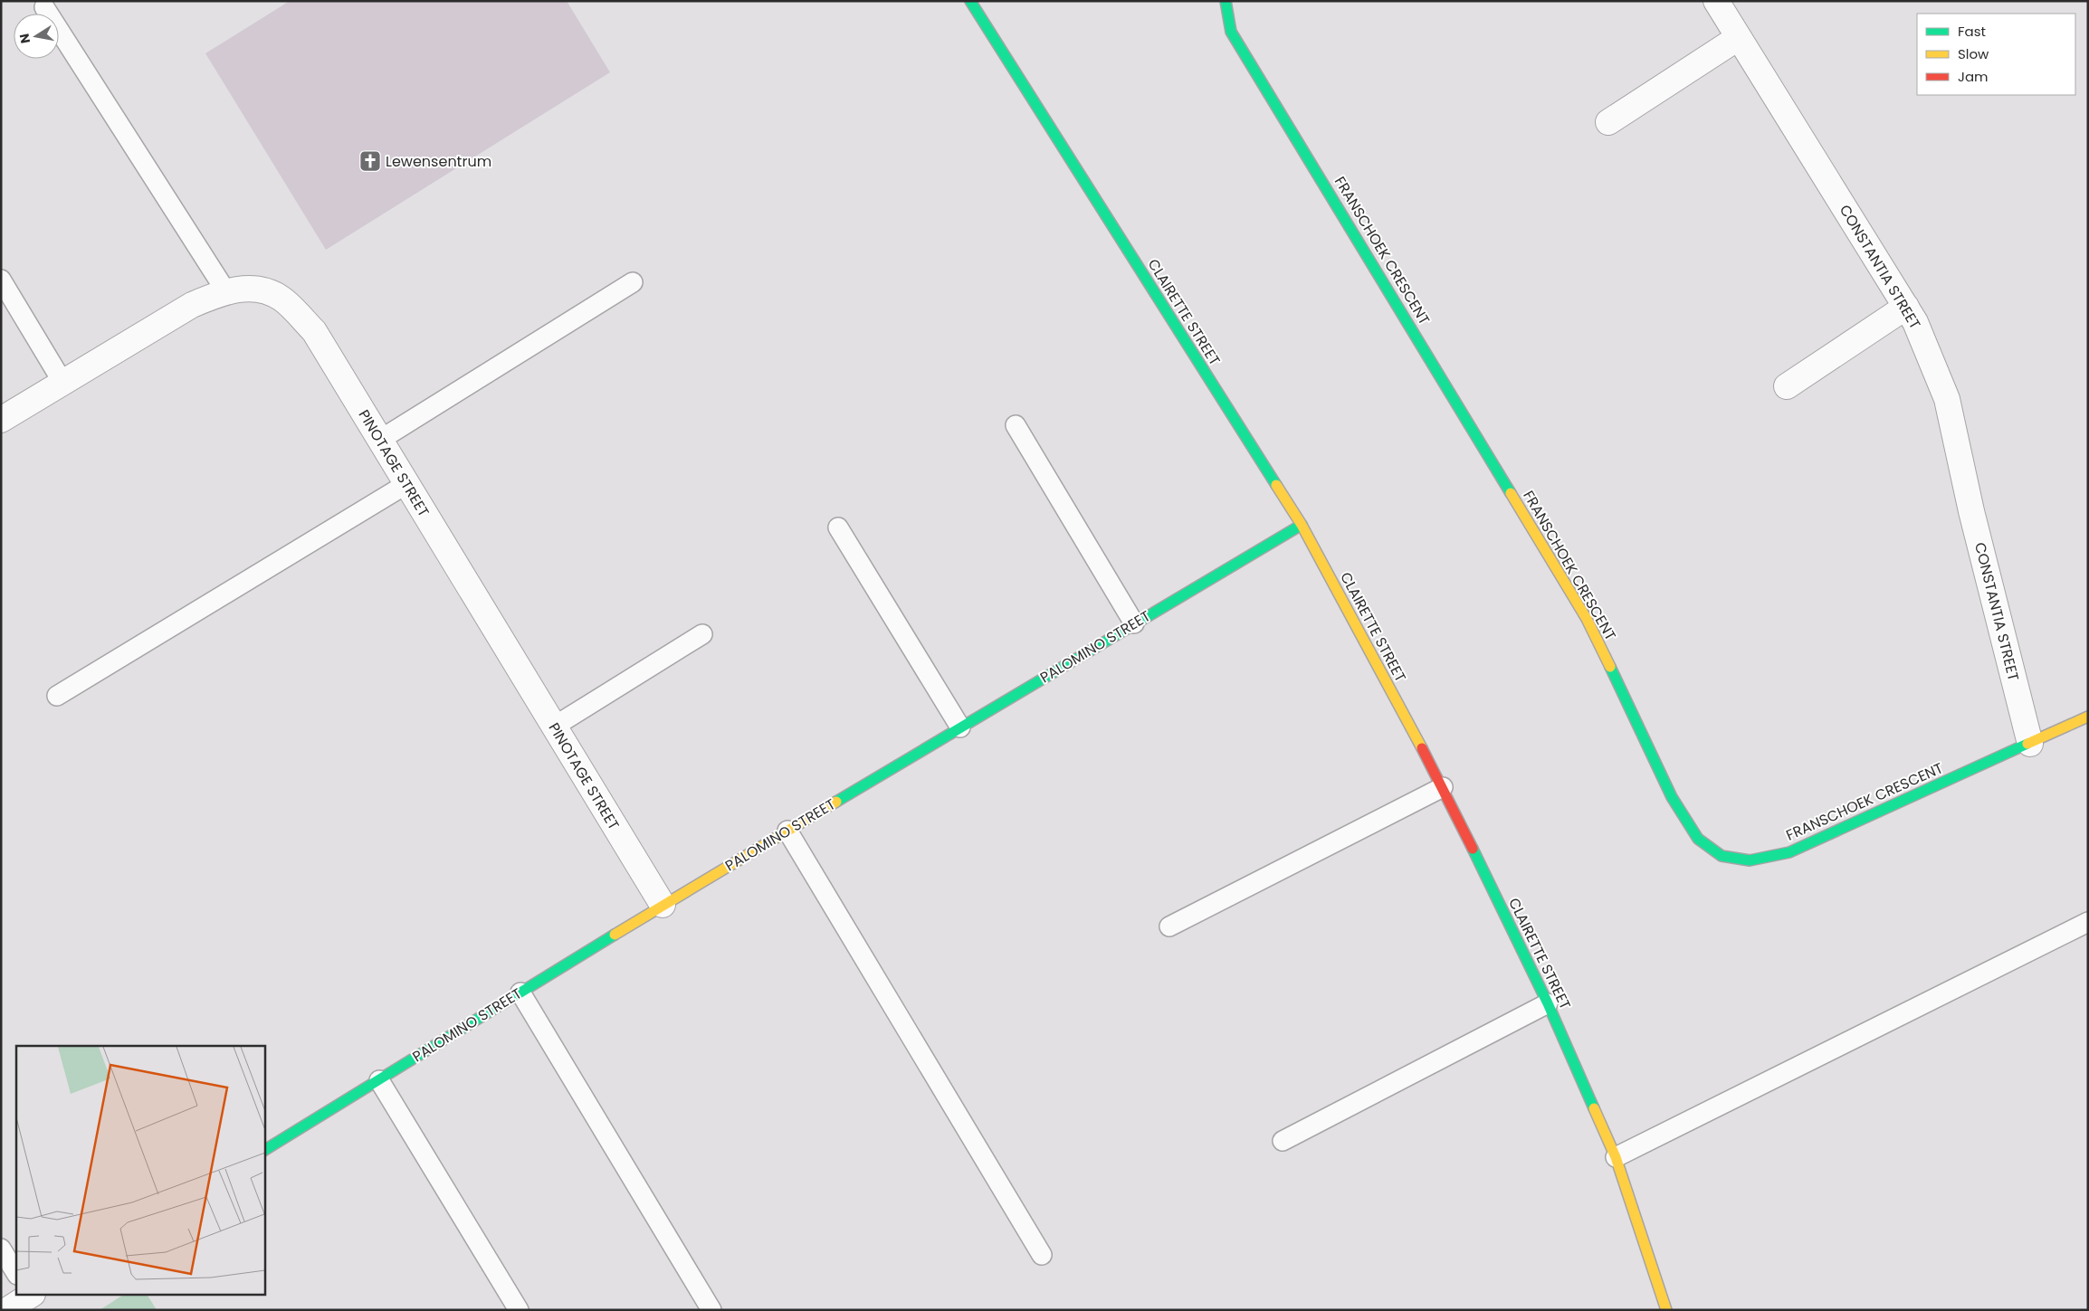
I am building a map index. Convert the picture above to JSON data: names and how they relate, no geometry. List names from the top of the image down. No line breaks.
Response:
{"streets":{"street":["FRANSCHOEK CRESCENT","CONSTANTIA STREET","CLAIRETTE STREET","PINOTAGE STREET","PALOMINO STREET"]},"crossings":[["FRANSCHOEK CRESCENT","CONSTANTIA STREET"],["CLAIRETTE STREET","PALOMINO STREET"],["PINOTAGE STREET","PALOMINO STREET"]],"places":{"church":["Lewensentrum"]},"legend":["Fast","Slow","Jam"],"north":"left"}
